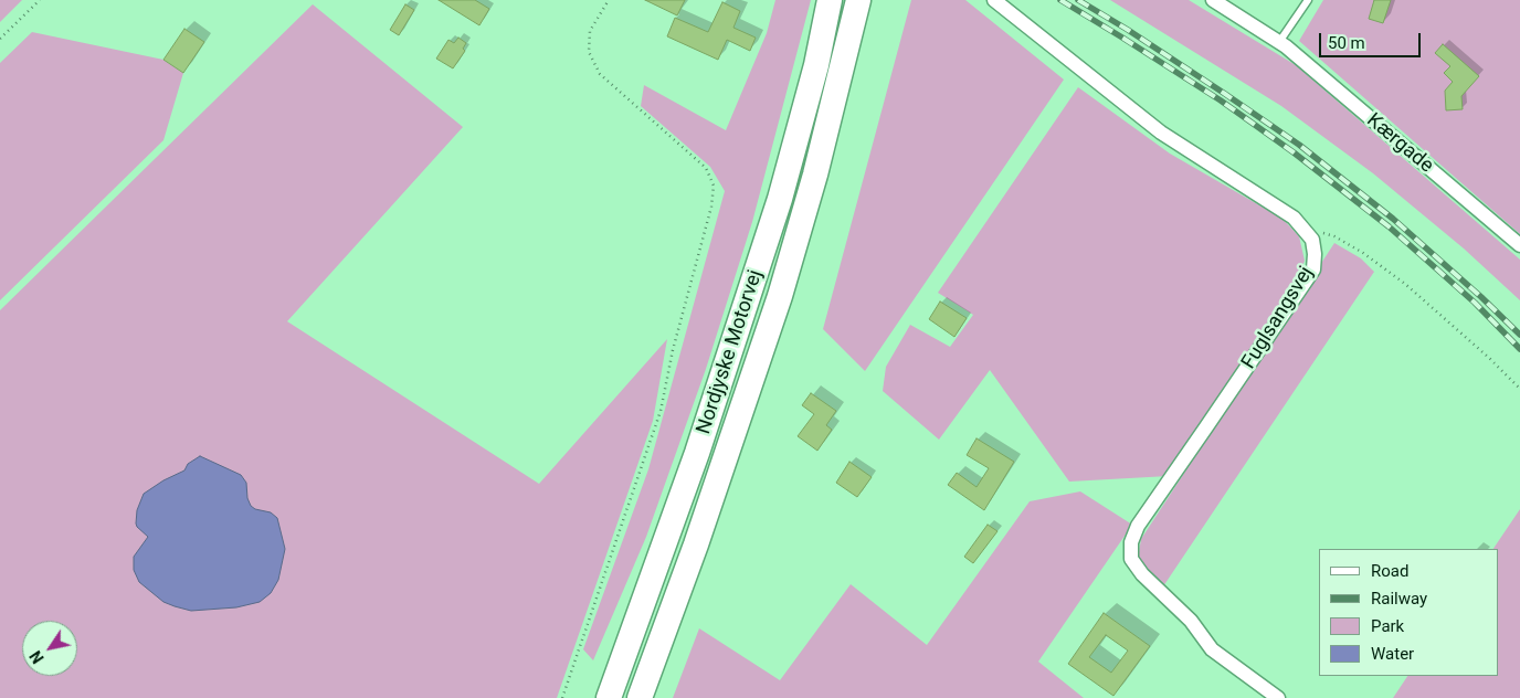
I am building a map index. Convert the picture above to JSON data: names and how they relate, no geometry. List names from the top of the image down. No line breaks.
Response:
{"streets":{"highway":["Nordjyske Motorvej"],"street":["Kærgade","Fuglsangsvej"]},"legend":["Road","Railway","Park","Water"],"scale_bar":"50 m","north":"bottom left"}
